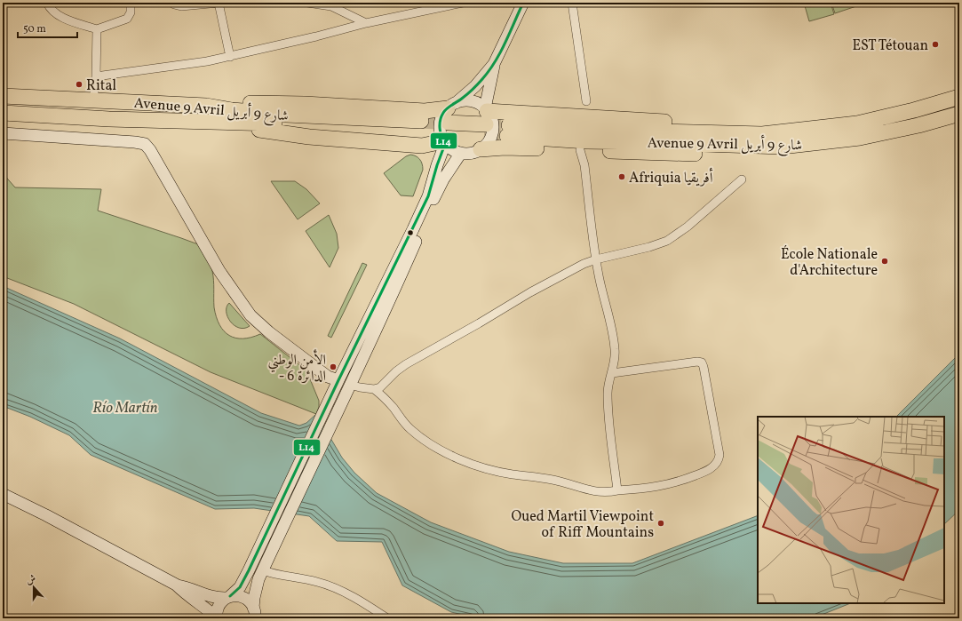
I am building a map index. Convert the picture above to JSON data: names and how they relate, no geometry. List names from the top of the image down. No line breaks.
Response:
{"streets":{"highway":["Avenue 9 Avril شارع 9 أبريل"]},"water":["Río Martín"],"places":["EST Tétouan","Rital","Afriquia أفريقيا","École Nationale d'Architecture","الأمن الوطني - الدائرة 6","Oued Martil Viewpoint of Riff Mountains"],"lines":["transit line L14"],"scale_bar":"50 m","north":"top"}
